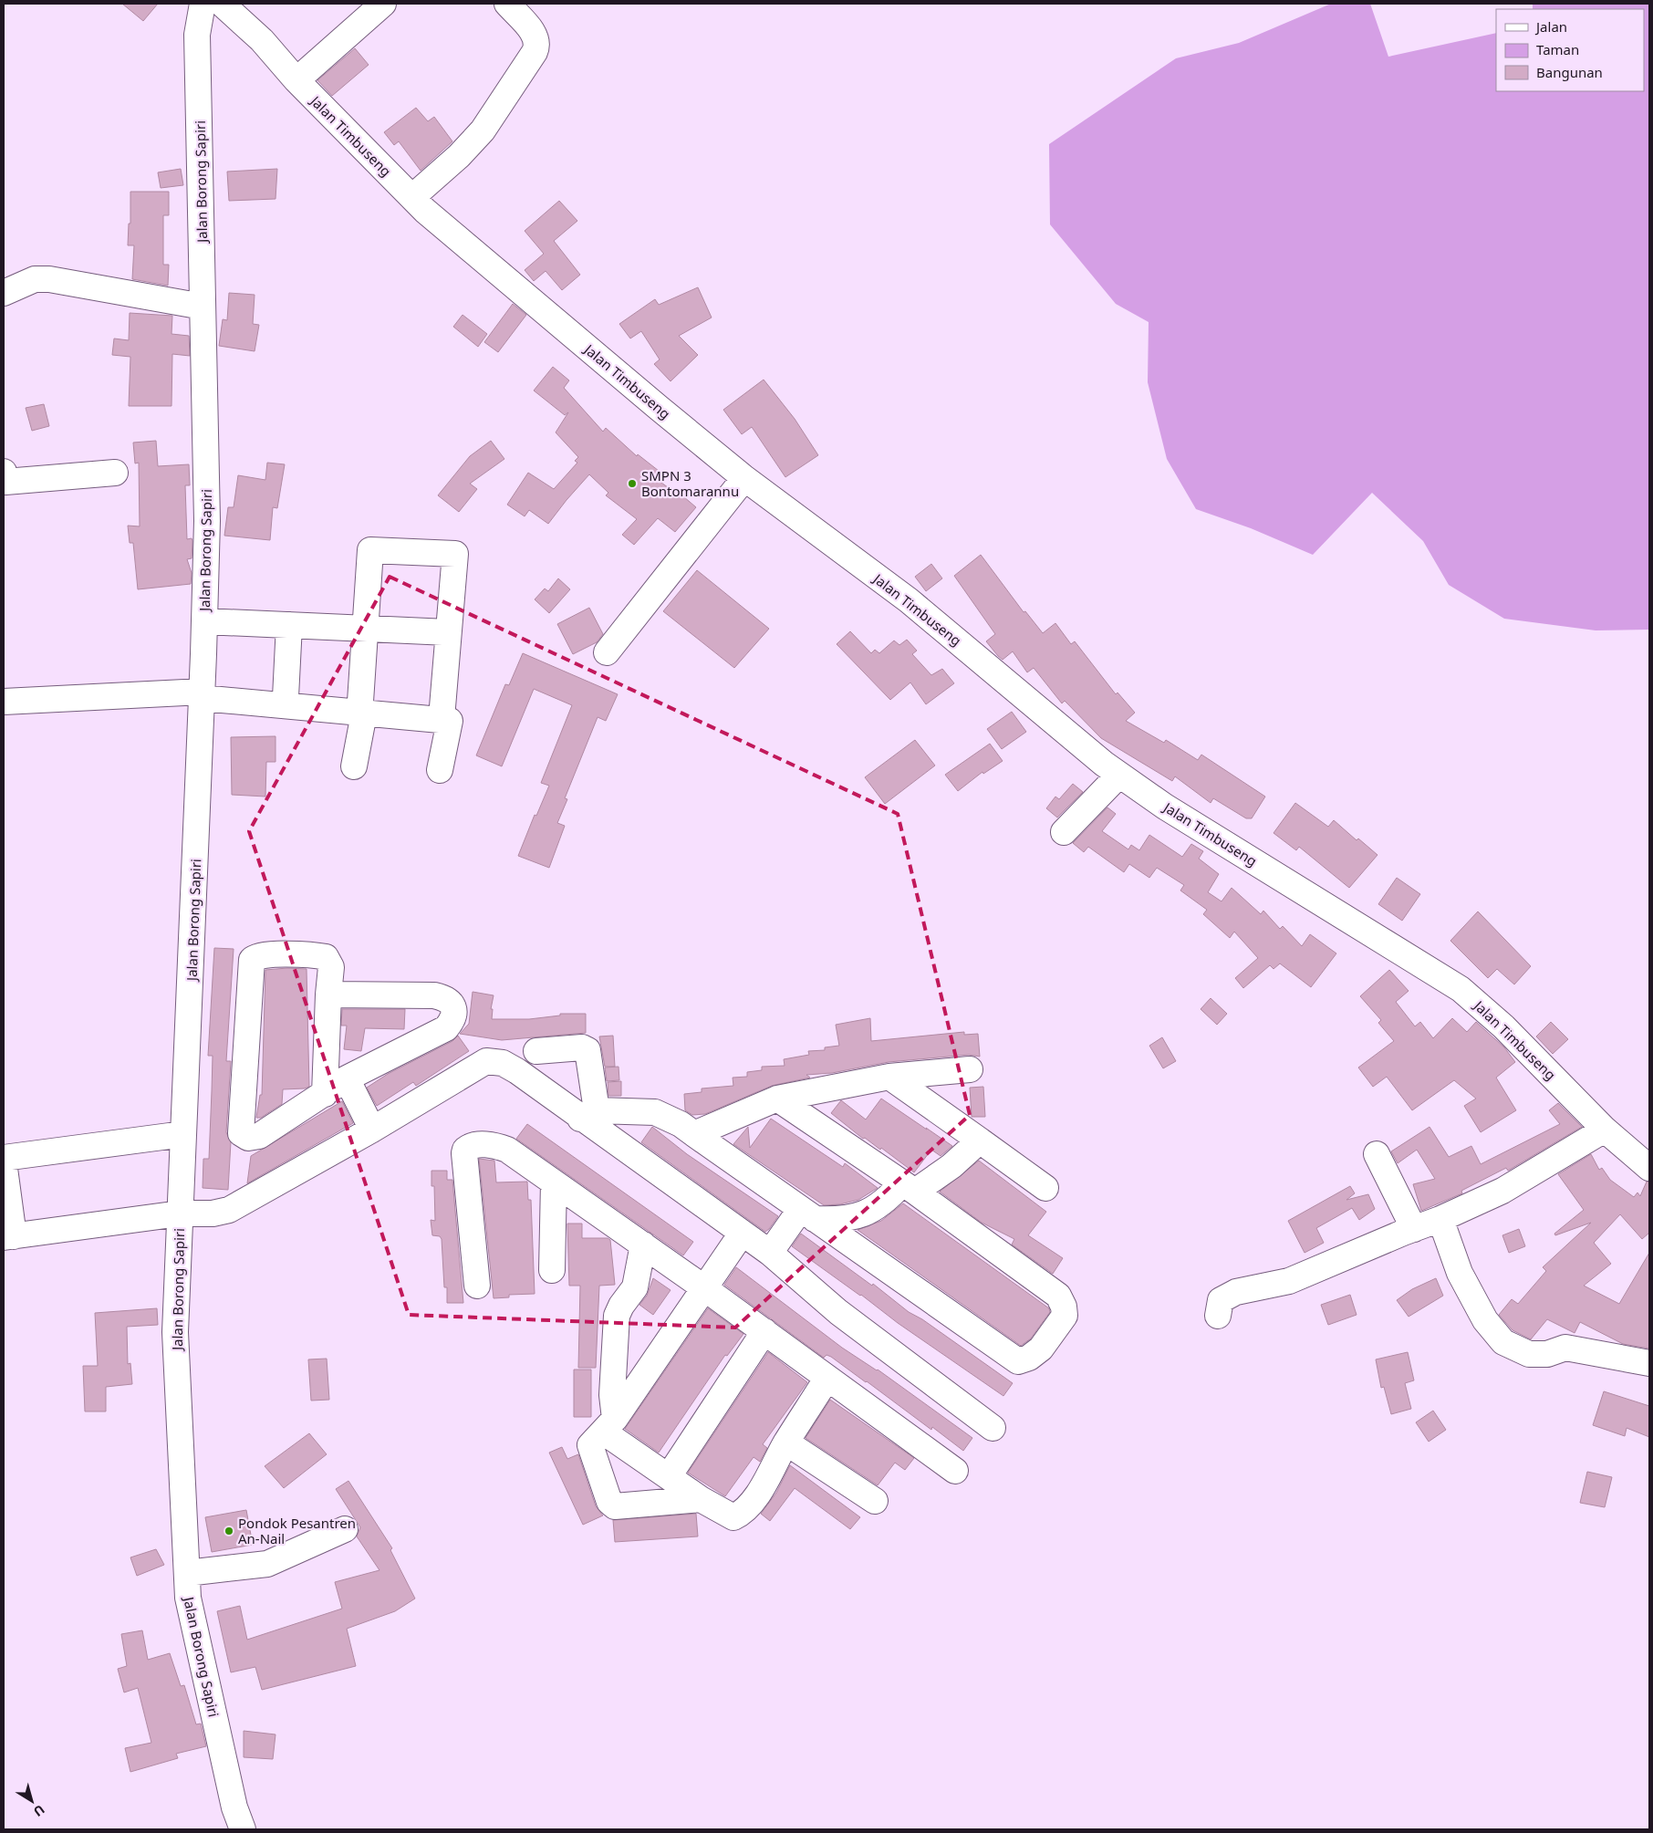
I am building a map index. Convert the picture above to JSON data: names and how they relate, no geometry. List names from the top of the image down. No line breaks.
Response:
{"streets":{"street":["Jalan Timbuseng","Jalan Borong Sapiri"]},"places":["SMPN 3 Bontomarannu","Pondok Pesantren An-Nail"],"legend":["Jalan","Taman","Bangunan"],"north":"bottom right"}
